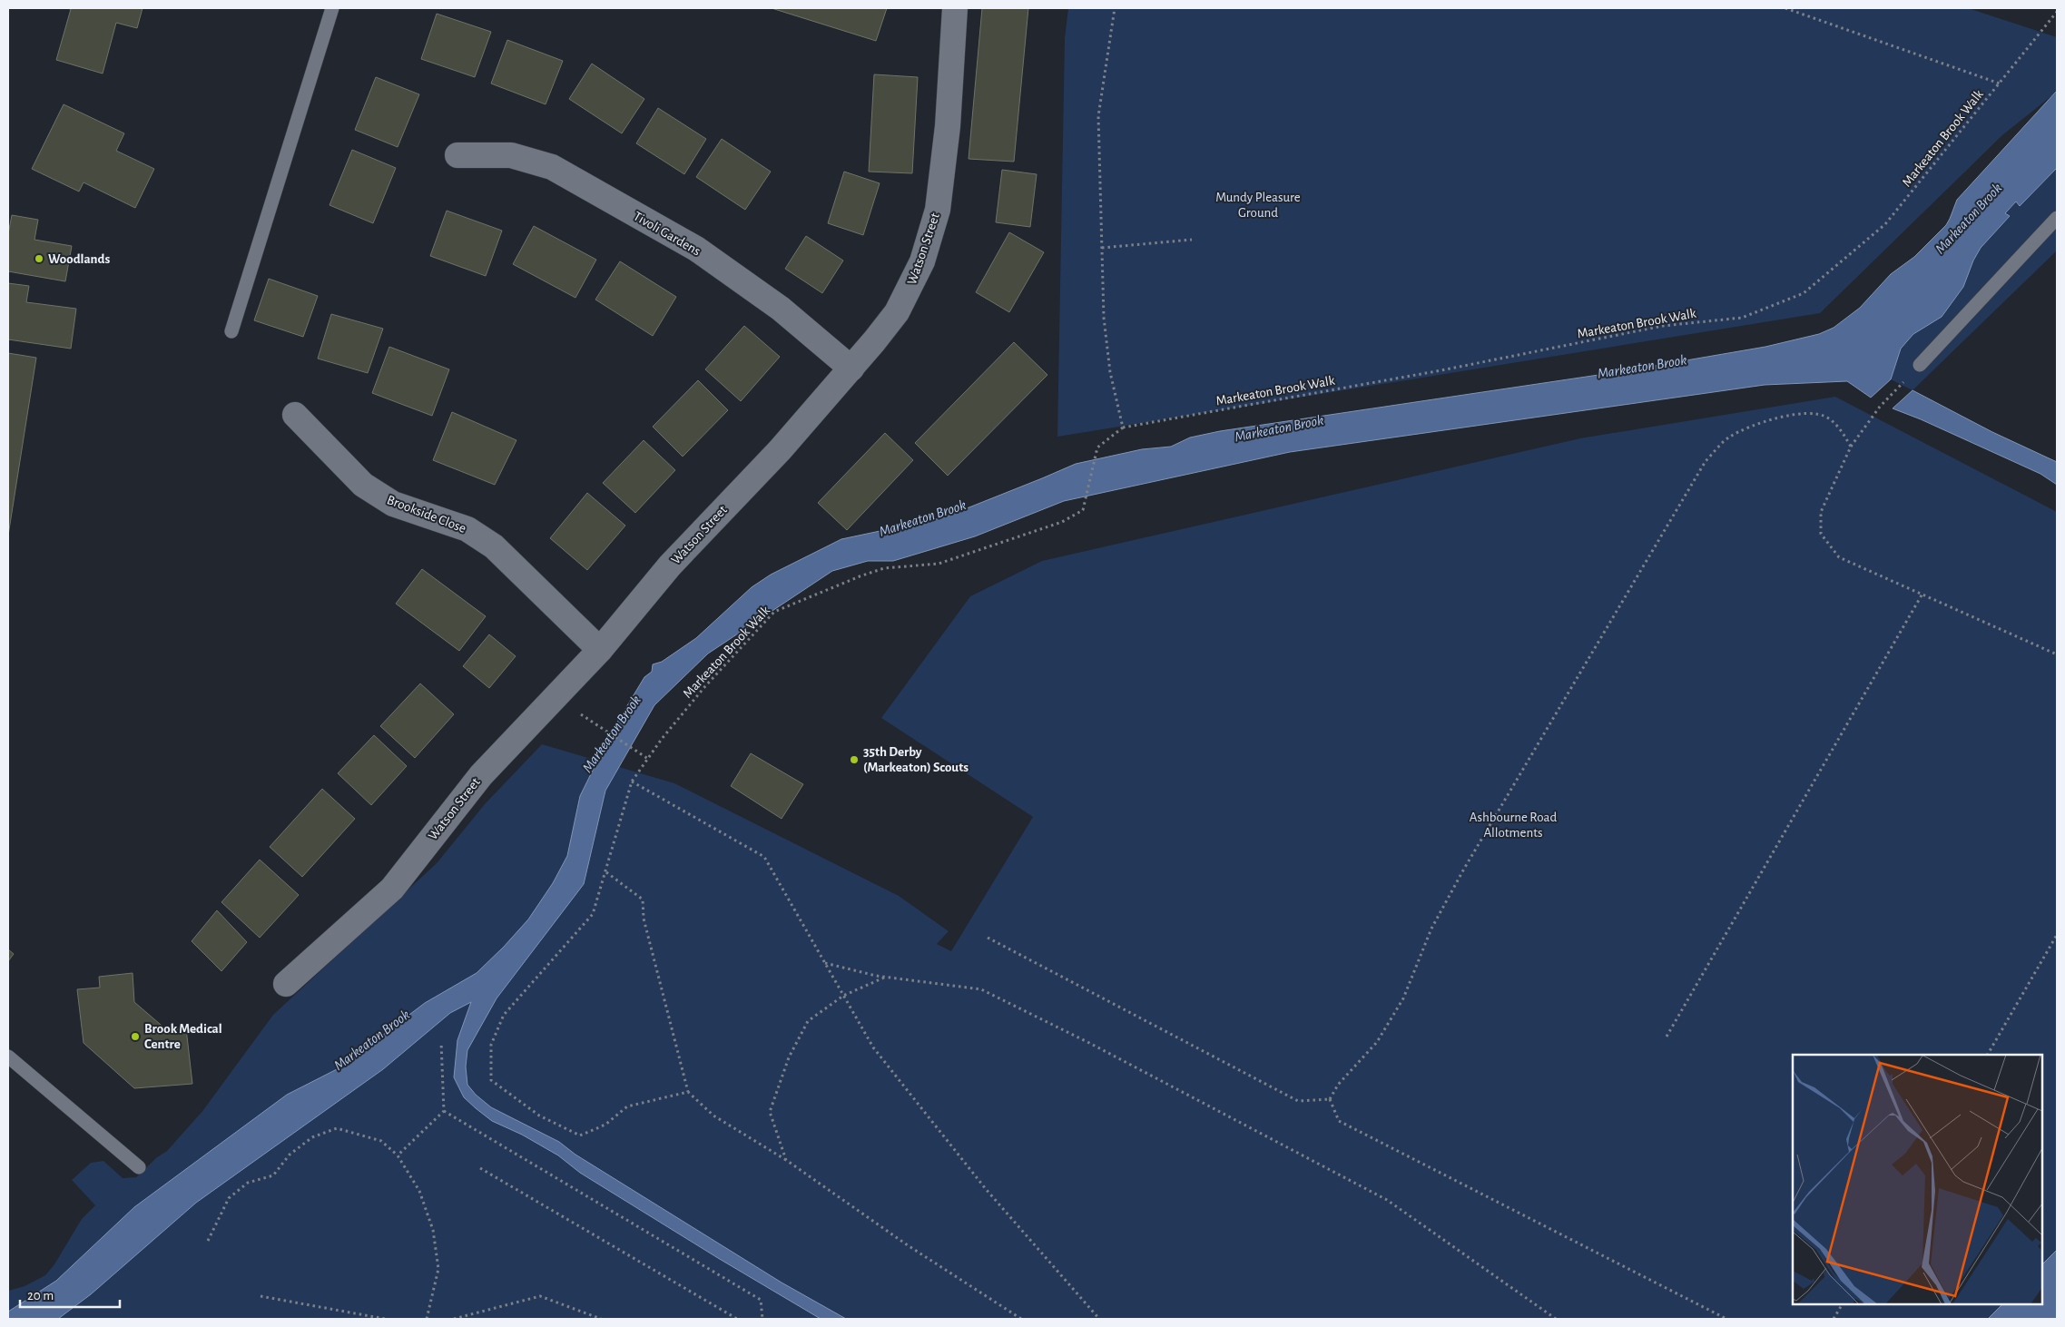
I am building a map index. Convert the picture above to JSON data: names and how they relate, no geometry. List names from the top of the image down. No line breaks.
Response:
{"streets":{"street":["Tivoli Gardens","Watson Street","Brookside Close"],"path":["Markeaton Brook Walk"]},"crossings":[["Tivoli Gardens","Watson Street"],["Watson Street","Brookside Close"]],"water":["Markeaton Brook"],"parks":["Mundy Pleasure Ground","Ashbourne Road Allotments"],"places":["Woodlands","35th Derby (Markeaton) Scouts","Brook Medical Centre"],"scale_bar":"20 m"}
